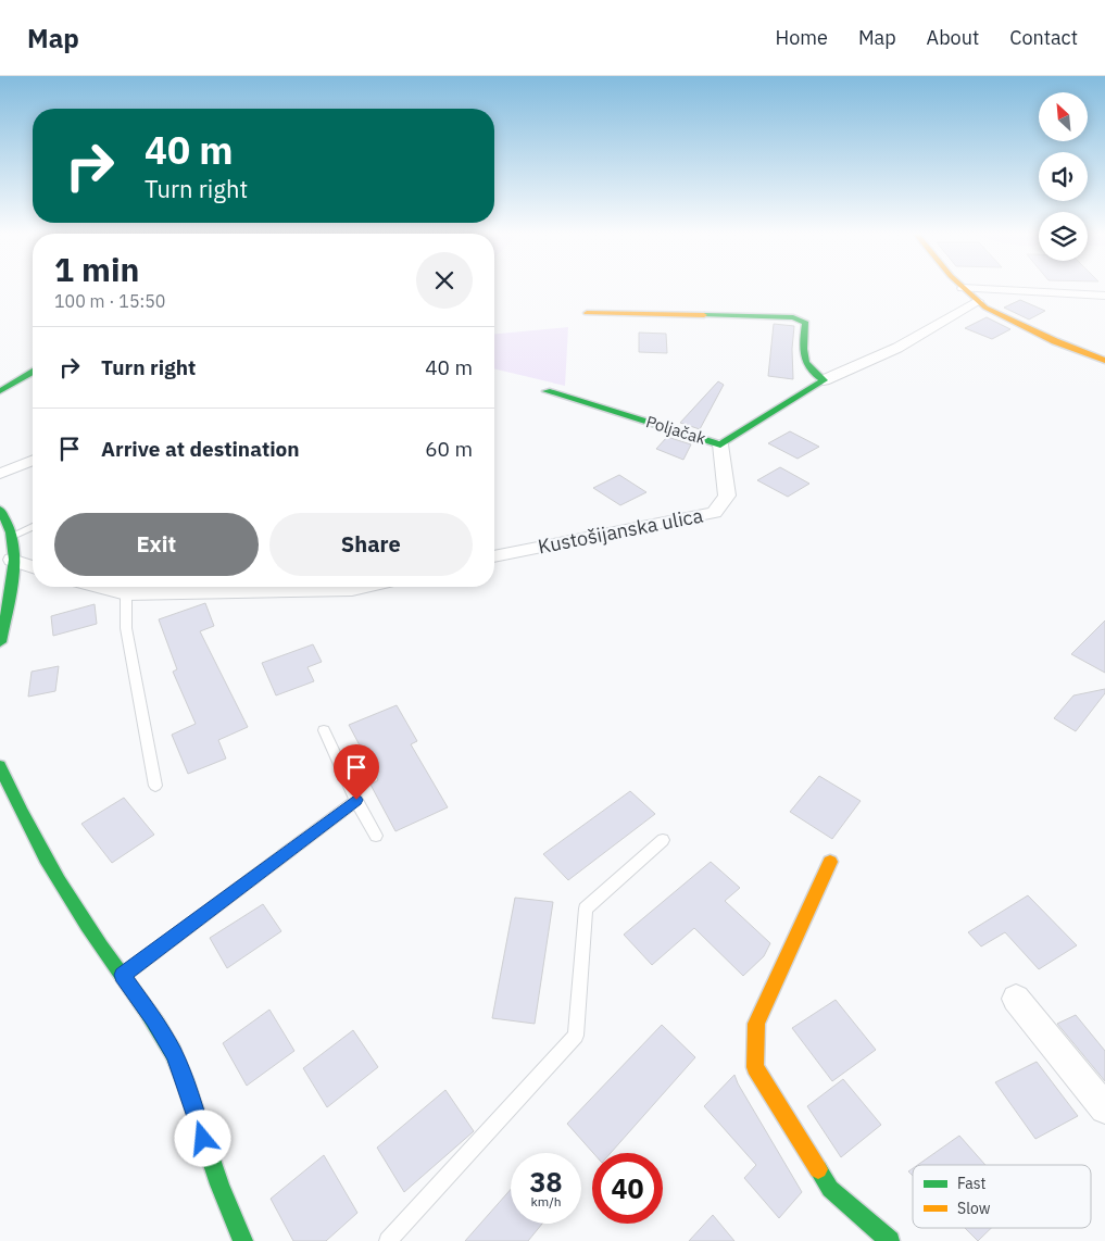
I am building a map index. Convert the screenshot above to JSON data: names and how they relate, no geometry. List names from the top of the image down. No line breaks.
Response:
{"streets":{"street":["Poljačak","Kustošijanska ulica"]},"crossings":[["Poljačak","Kustošijanska ulica"]],"legend":["Fast","Slow"],"north":"top left","page":{"header":"Map","nav":["Home","Map","About","Contact"],"turn":["40 m","Turn right"],"heading":["1 min","100 m · 15:50"],"list":[{"name":"Turn right","value":"40 m"},{"name":"Arrive at destination","value":"60 m"}],"buttons":["Exit","Share"],"speed":"38 km/h","limit":"40"}}
